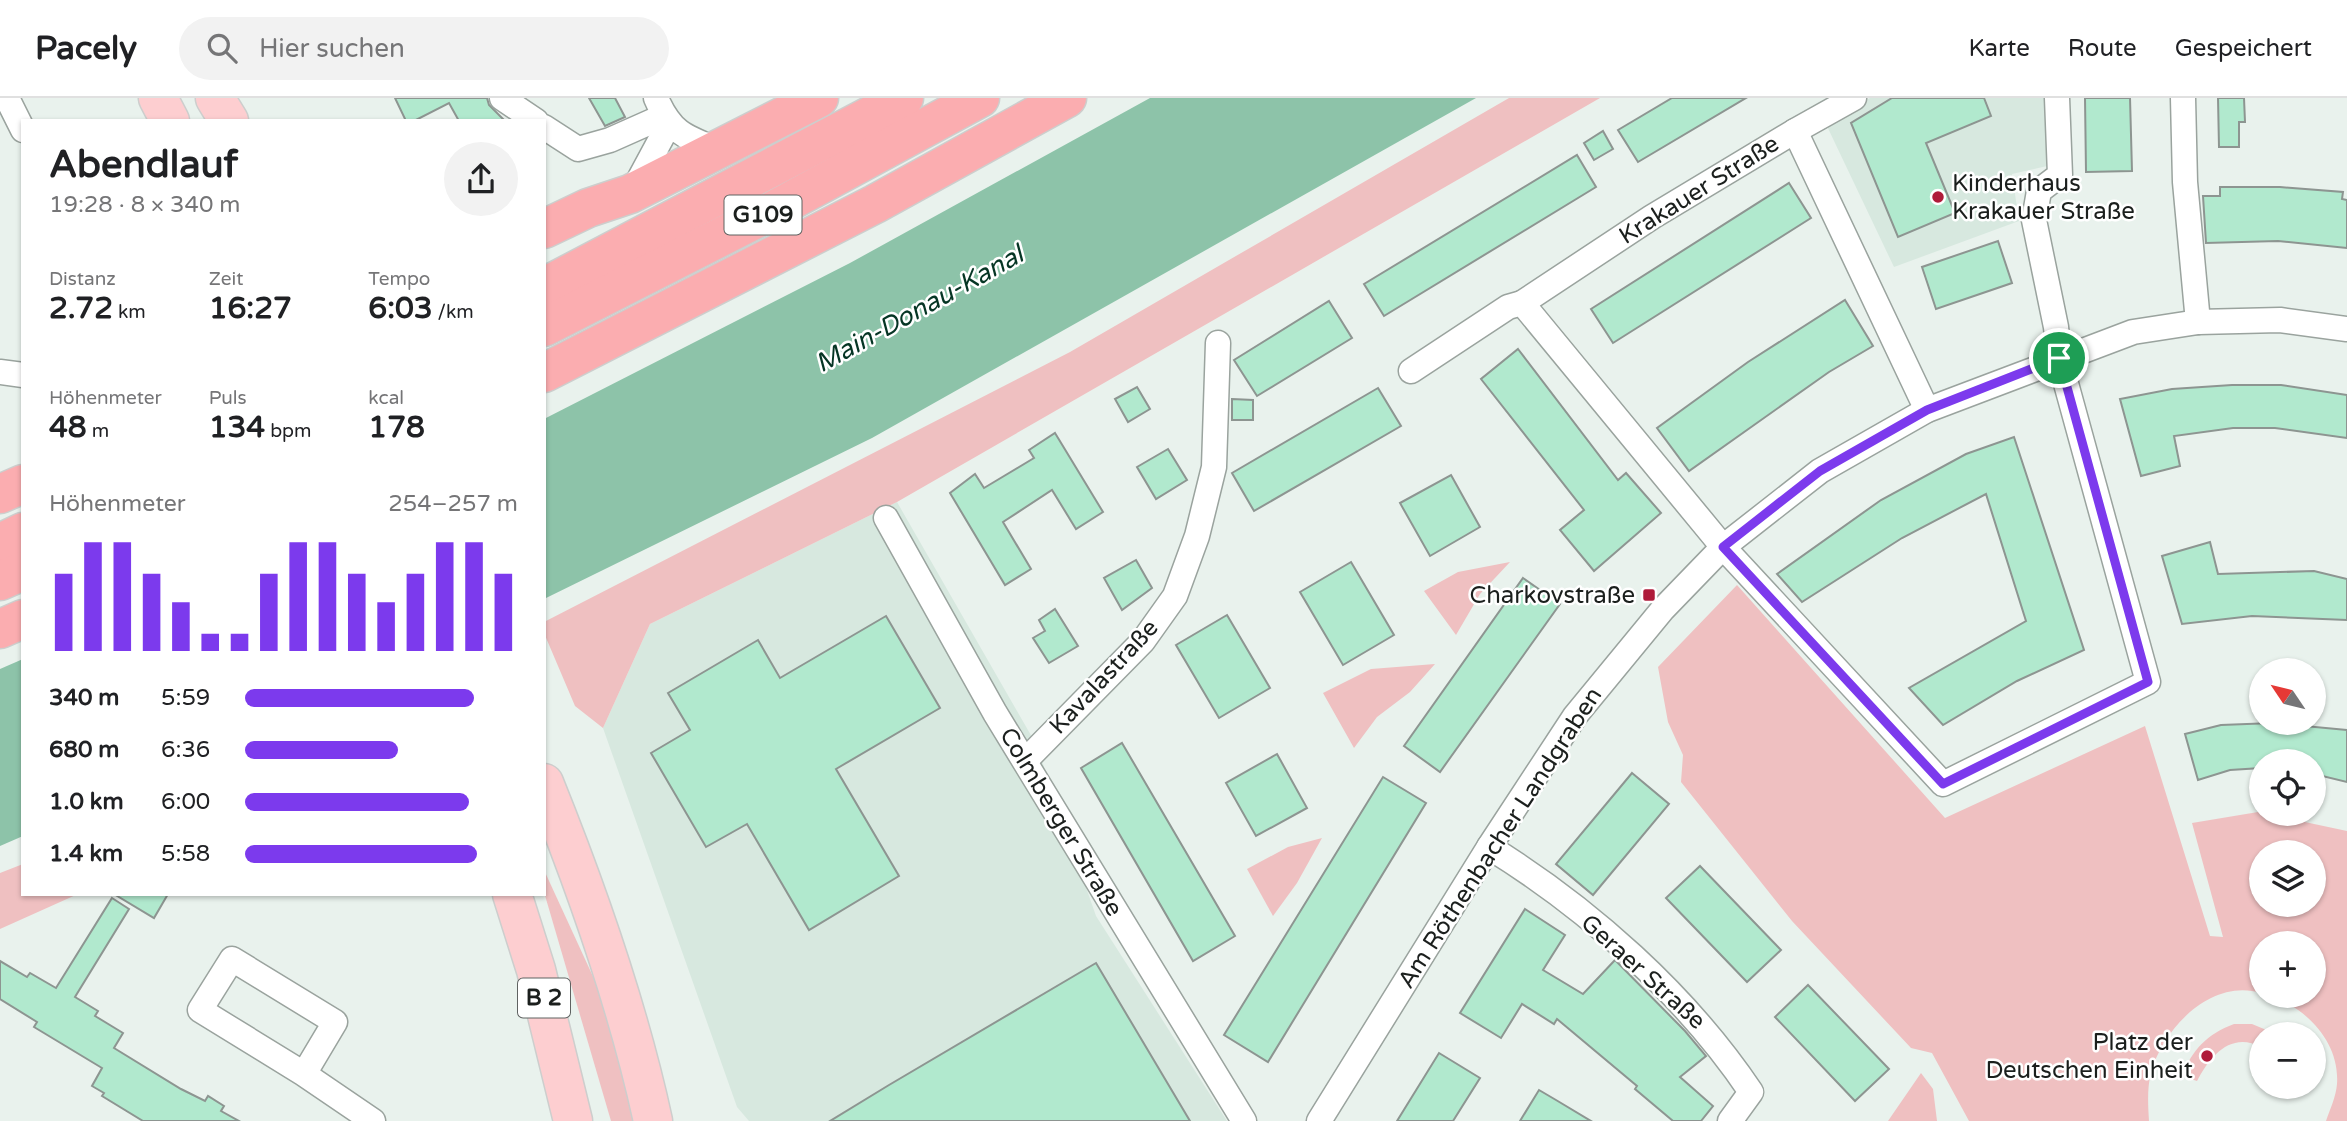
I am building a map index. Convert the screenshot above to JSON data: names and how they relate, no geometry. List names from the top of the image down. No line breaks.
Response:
{"streets":{"highway":["G109"],"main road":["B 2"],"street":["Krakauer Straße","Kavalastraße","Colmberger Straße","Am Röthenbacher Landgraben","Geraer Straße"]},"crossings":[["Krakauer Straße","Am Röthenbacher Landgraben"],["Kavalastraße","Colmberger Straße"],["Am Röthenbacher Landgraben","Geraer Straße"]],"water":["Main-Donau-Kanal"],"places":{"other":["Kinderhaus Krakauer Straße","Platz der Deutschen Einheit"],"transit":["Charkovstraße"]},"north":"top left","page":{"header":"Pacely","search":"Hier suchen","nav":["Karte","Route","Gespeichert"],"heading":["Abendlauf","19:28 · 8 × 340 m"],"stats":[["Distanz","2.72 km"],["Zeit","16:27"],["Tempo","6:03 /km"],["Höhenmeter","48 m"],["Puls","134 bpm"],["kcal","178"]],"chart":["Höhenmeter","254–257 m"],"map_buttons":["+","−"],"list":[{"name":"340 m","note":"5:59"},{"name":"680 m","note":"6:36"},{"name":"1.0 km","note":"6:00"},{"name":"1.4 km","note":"5:58"}]}}
